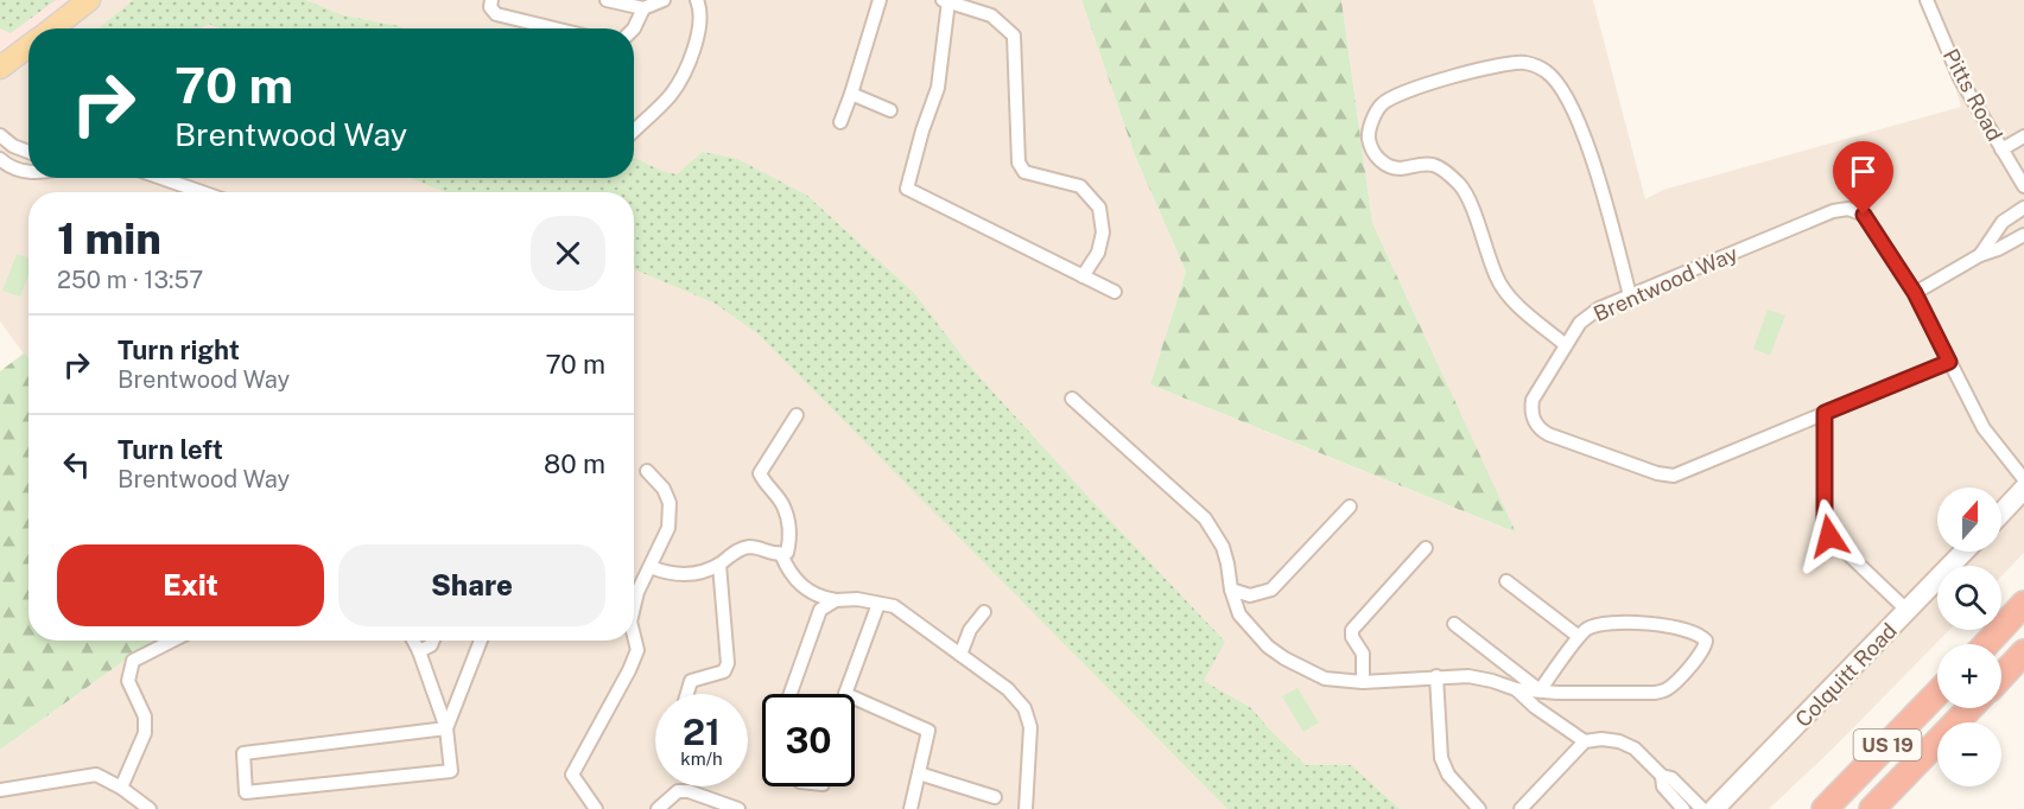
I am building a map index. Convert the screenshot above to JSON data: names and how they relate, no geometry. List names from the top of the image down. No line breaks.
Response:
{"streets":{"highway":["US 19"],"street":["Pitts Road","Brentwood Way","Colquitt Road"]},"north":"top","page":{"turn":["70 m","Brentwood Way"],"heading":["1 min","250 m · 13:57"],"list":[{"name":"Turn right","note":"Brentwood Way","value":"70 m"},{"name":"Turn left","note":"Brentwood Way","value":"80 m"}],"map_buttons":["+","−"],"buttons":["Exit","Share"],"speed":"21 km/h","limit":"30"}}
